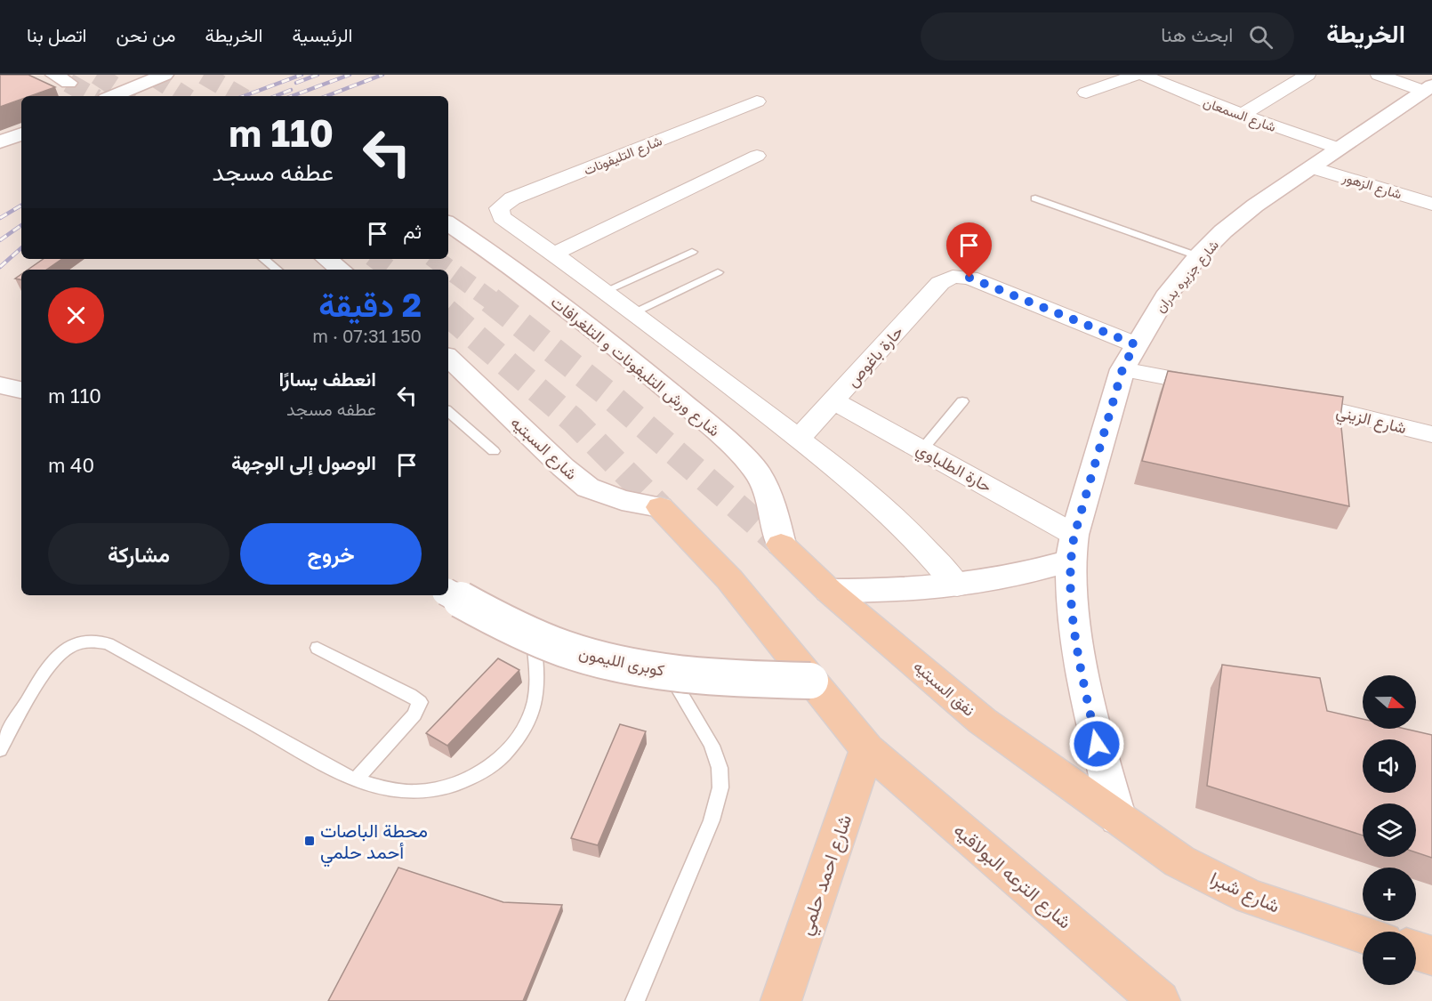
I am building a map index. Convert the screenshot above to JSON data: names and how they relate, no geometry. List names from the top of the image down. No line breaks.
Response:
{"streets":{"main road":["نفق السبتيه","شارع احمد حلمي","شارع الترعه البولاقيه","شارع شبرا"],"street":["شارع السمعان","شارع التليفونات","شارع الزهور","شارع جزيره بدران","حارة باغوص","شارع ورش التليفونات و التلغرافات","شارع الزيني","شارع السبتيه","حارة الطلباوي","كوبرى الليمون"]},"crossings":[["شارع السمعان","شارع جزيره بدران"],["شارع الزهور","شارع جزيره بدران"],["شارع جزيره بدران","حارة باغوص"],["شارع جزيره بدران","حارة الطلباوي"],["شارع جزيره بدران","نفق السبتيه"],["شارع جزيره بدران","شارع شبرا"],["حارة باغوص","حارة الطلباوي"],["شارع ورش التليفونات و التلغرافات","نفق السبتيه"],["نفق السبتيه","شارع شبرا"],["شارع احمد حلمي","شارع الترعه البولاقيه"]],"places":{"transit":["محطة الباصات أحمد حلمي"]},"north":"right","page":{"header":"الخريطة","search":"ابحث هنا","nav":["الرئيسية","الخريطة","من نحن","اتصل بنا"],"turn":["110 m","عطفه مسجد"],"then":"ثم","heading":["2 دقيقة","150 m · 07:31"],"list":[{"name":"انعطف يسارًا","note":"عطفه مسجد","value":"110 m"},{"name":"الوصول إلى الوجهة","value":"40 m"}],"buttons":["خروج","مشاركة"],"map_buttons":["+","−"]}}
